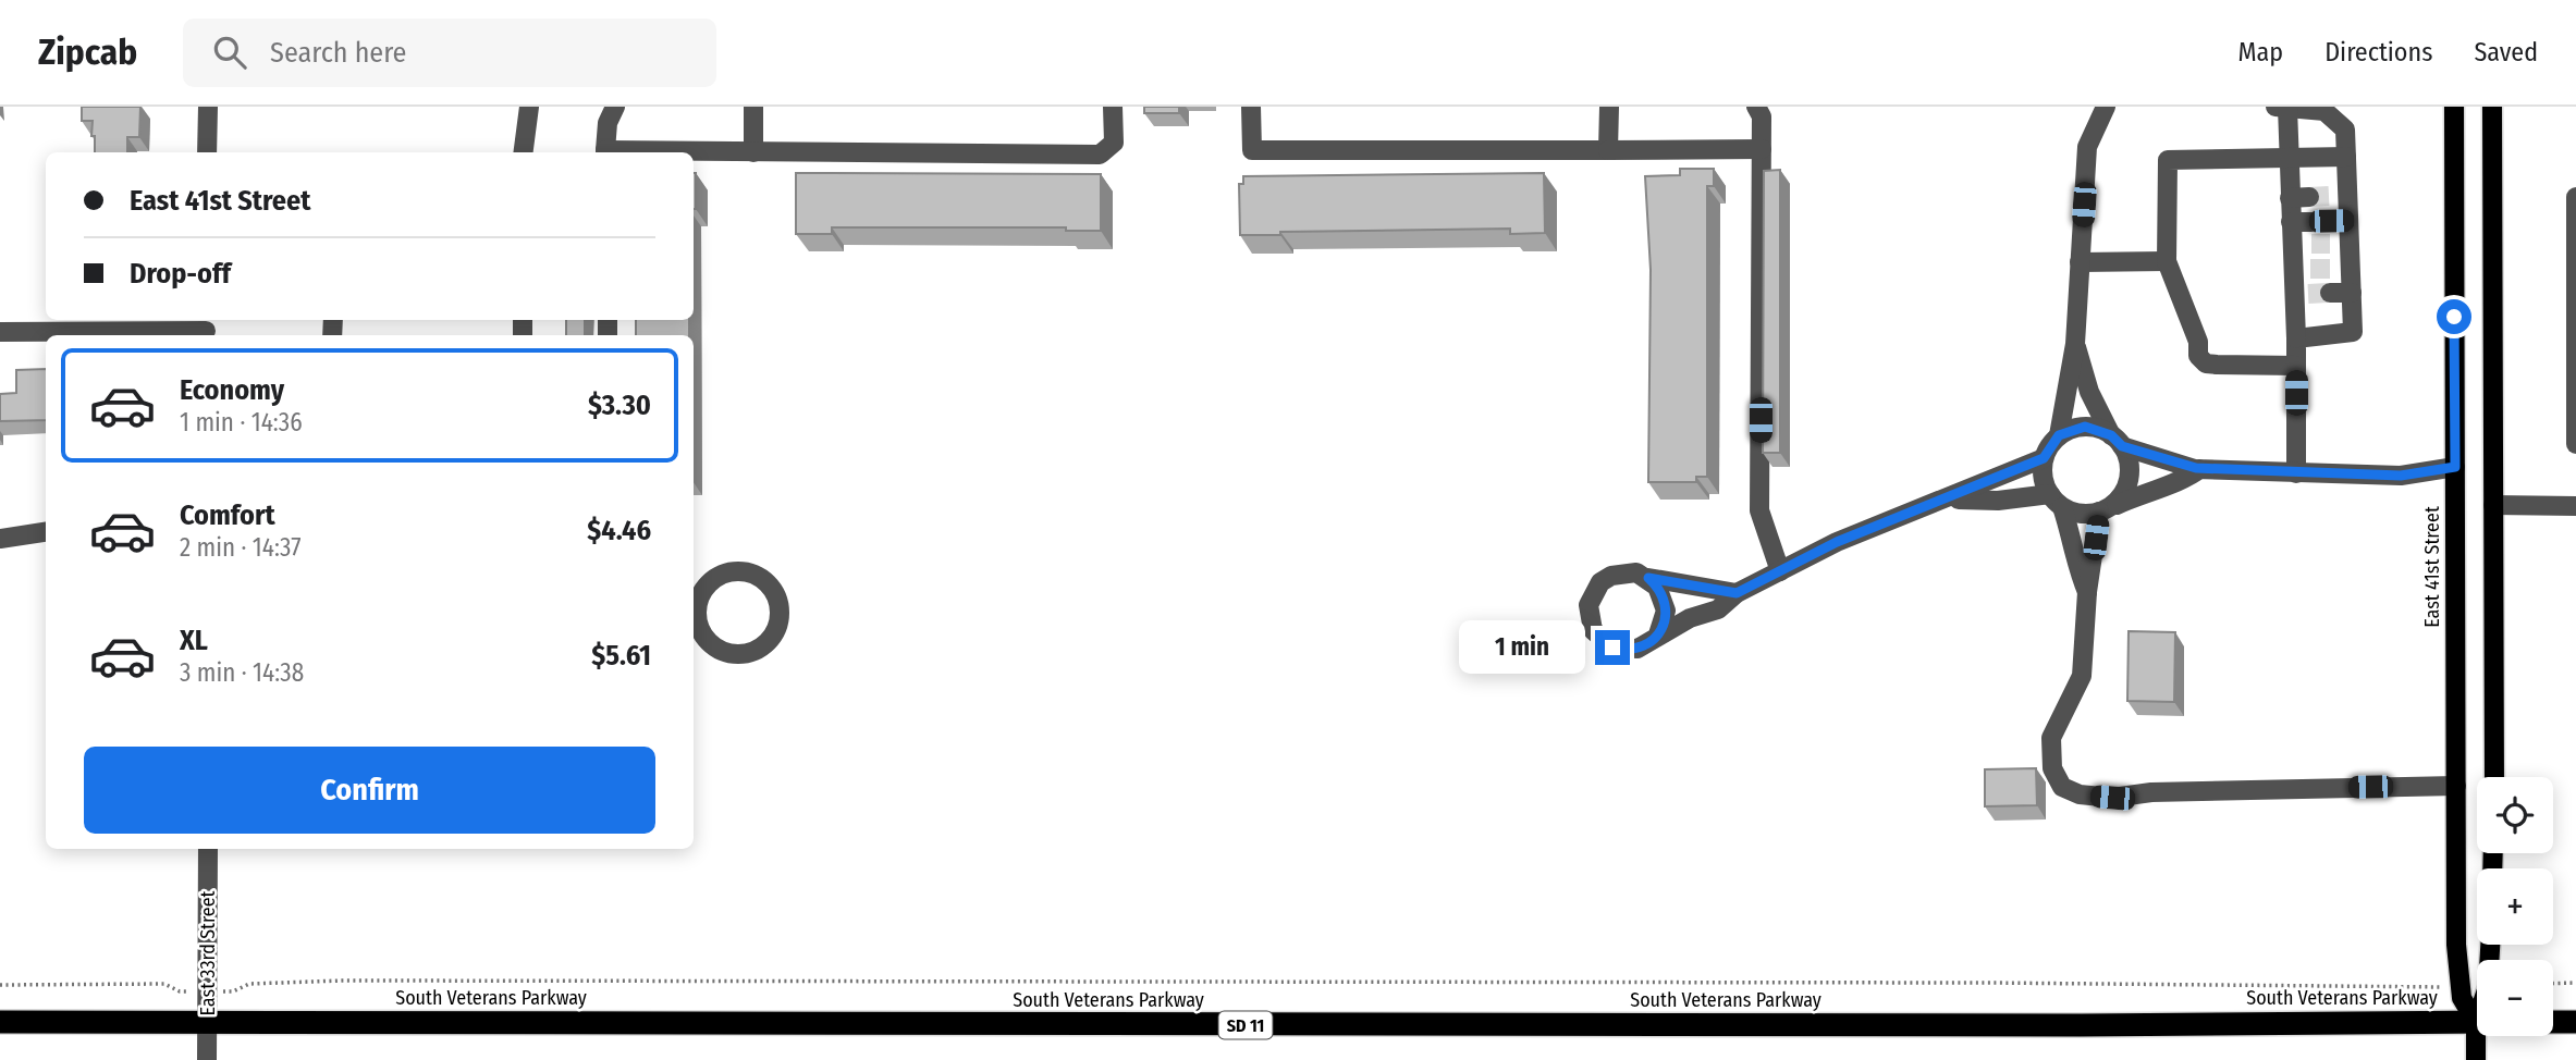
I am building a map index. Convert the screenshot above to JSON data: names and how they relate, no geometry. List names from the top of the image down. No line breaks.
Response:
{"streets":{"highway":["South Veterans Parkway","SD 11"],"main road":["East 41st Street"],"street":["East 33rd Street"]},"crossings":[["East 33rd Street","South Veterans Parkway"]],"page":{"header":"Zipcab","search":"Search here","nav":["Map","Directions","Saved"],"banner":["East 41st Street","Drop-off"],"list":[{"name":"Economy","note":"1 min · 14:36","value":"$3.30"},{"name":"Comfort","note":"2 min · 14:37","value":"$4.46"},{"name":"XL","note":"3 min · 14:38","value":"$5.61"}],"bubble":"1 min","buttons":"Confirm","map_buttons":["+","−"]}}
